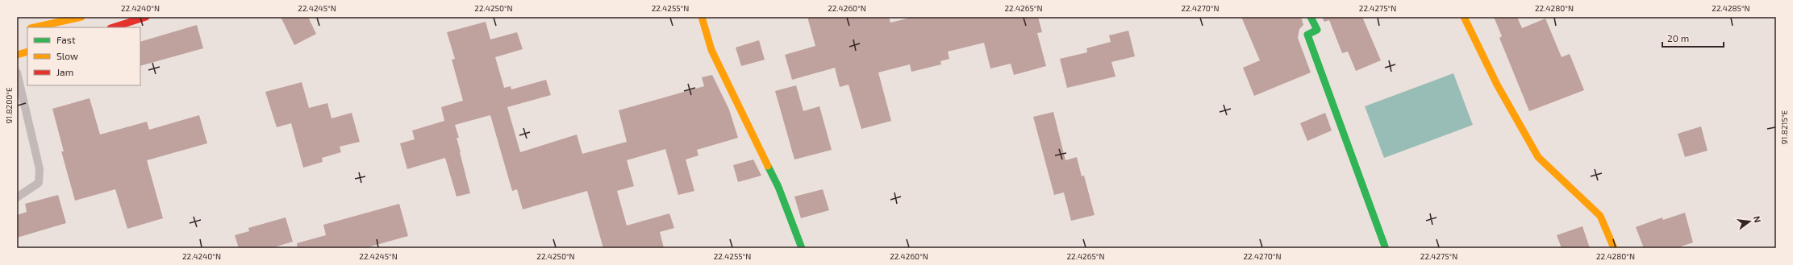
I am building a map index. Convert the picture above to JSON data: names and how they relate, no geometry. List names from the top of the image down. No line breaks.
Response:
{"legend":["Fast","Slow","Jam"],"scale_bar":"20 m","north":"right","coordinates":["22.4240°N","22.4245°N","22.4250°N","22.4255°N","22.4260°N","22.4265°N","22.4270°N","22.4275°N","22.4280°N","22.4285°N","91.8200°E","91.8215°E"]}
